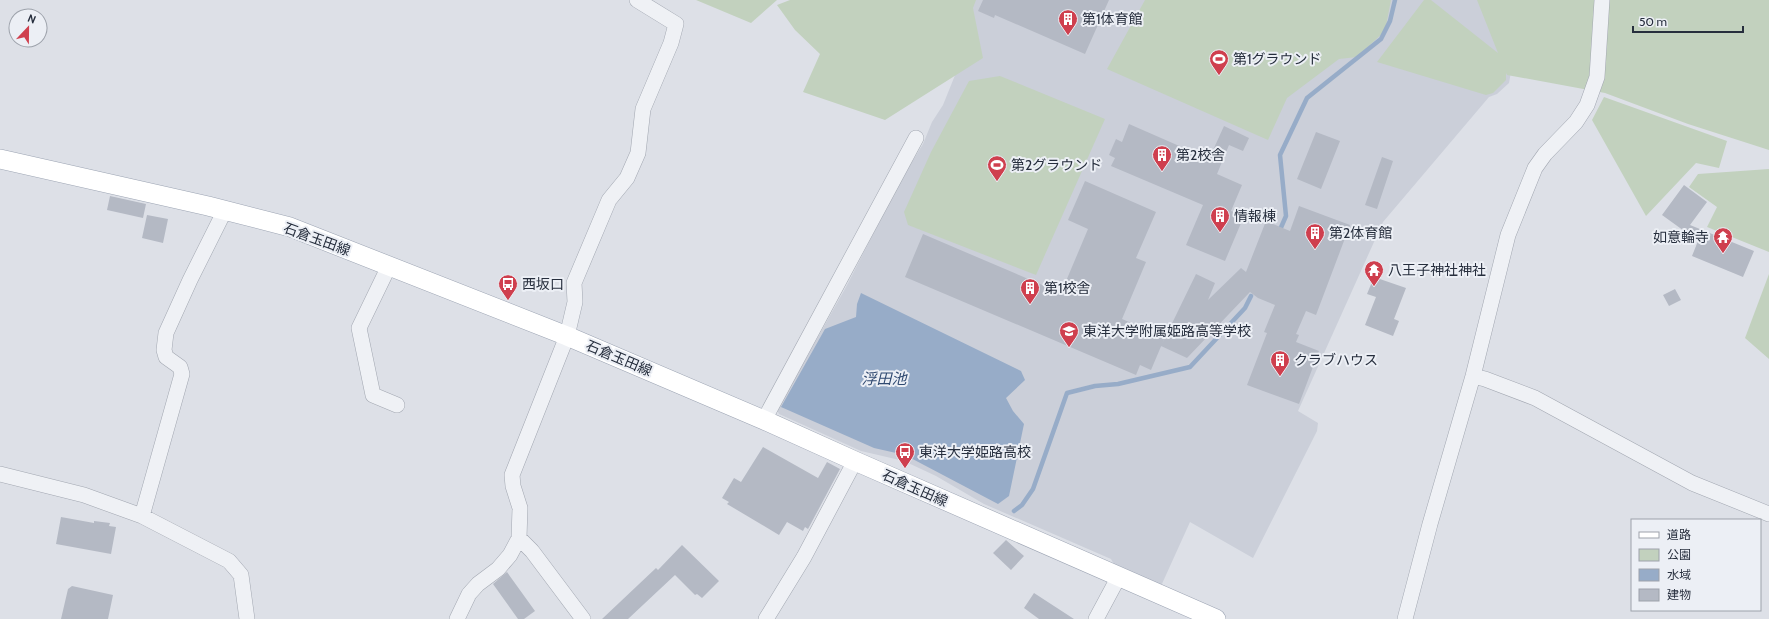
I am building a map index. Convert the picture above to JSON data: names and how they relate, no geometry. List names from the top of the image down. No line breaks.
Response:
{"streets":{"main road":["石倉玉田線"]},"water":["浮田池"],"places":{"building":["第1体育館","第2校舎","情報棟","第2体育館","第1校舎","クラブハウス"],"sports":["第1グラウンド","第2グラウンド"],"temple":["如意輪寺","八王子神社神社"],"bus stop":["西坂口","東洋大学姫路高校"],"school or university":["東洋大学附属姫路高等学校"]},"legend":["道路","公園","水域","建物"],"scale_bar":"50 m","north":"top"}
